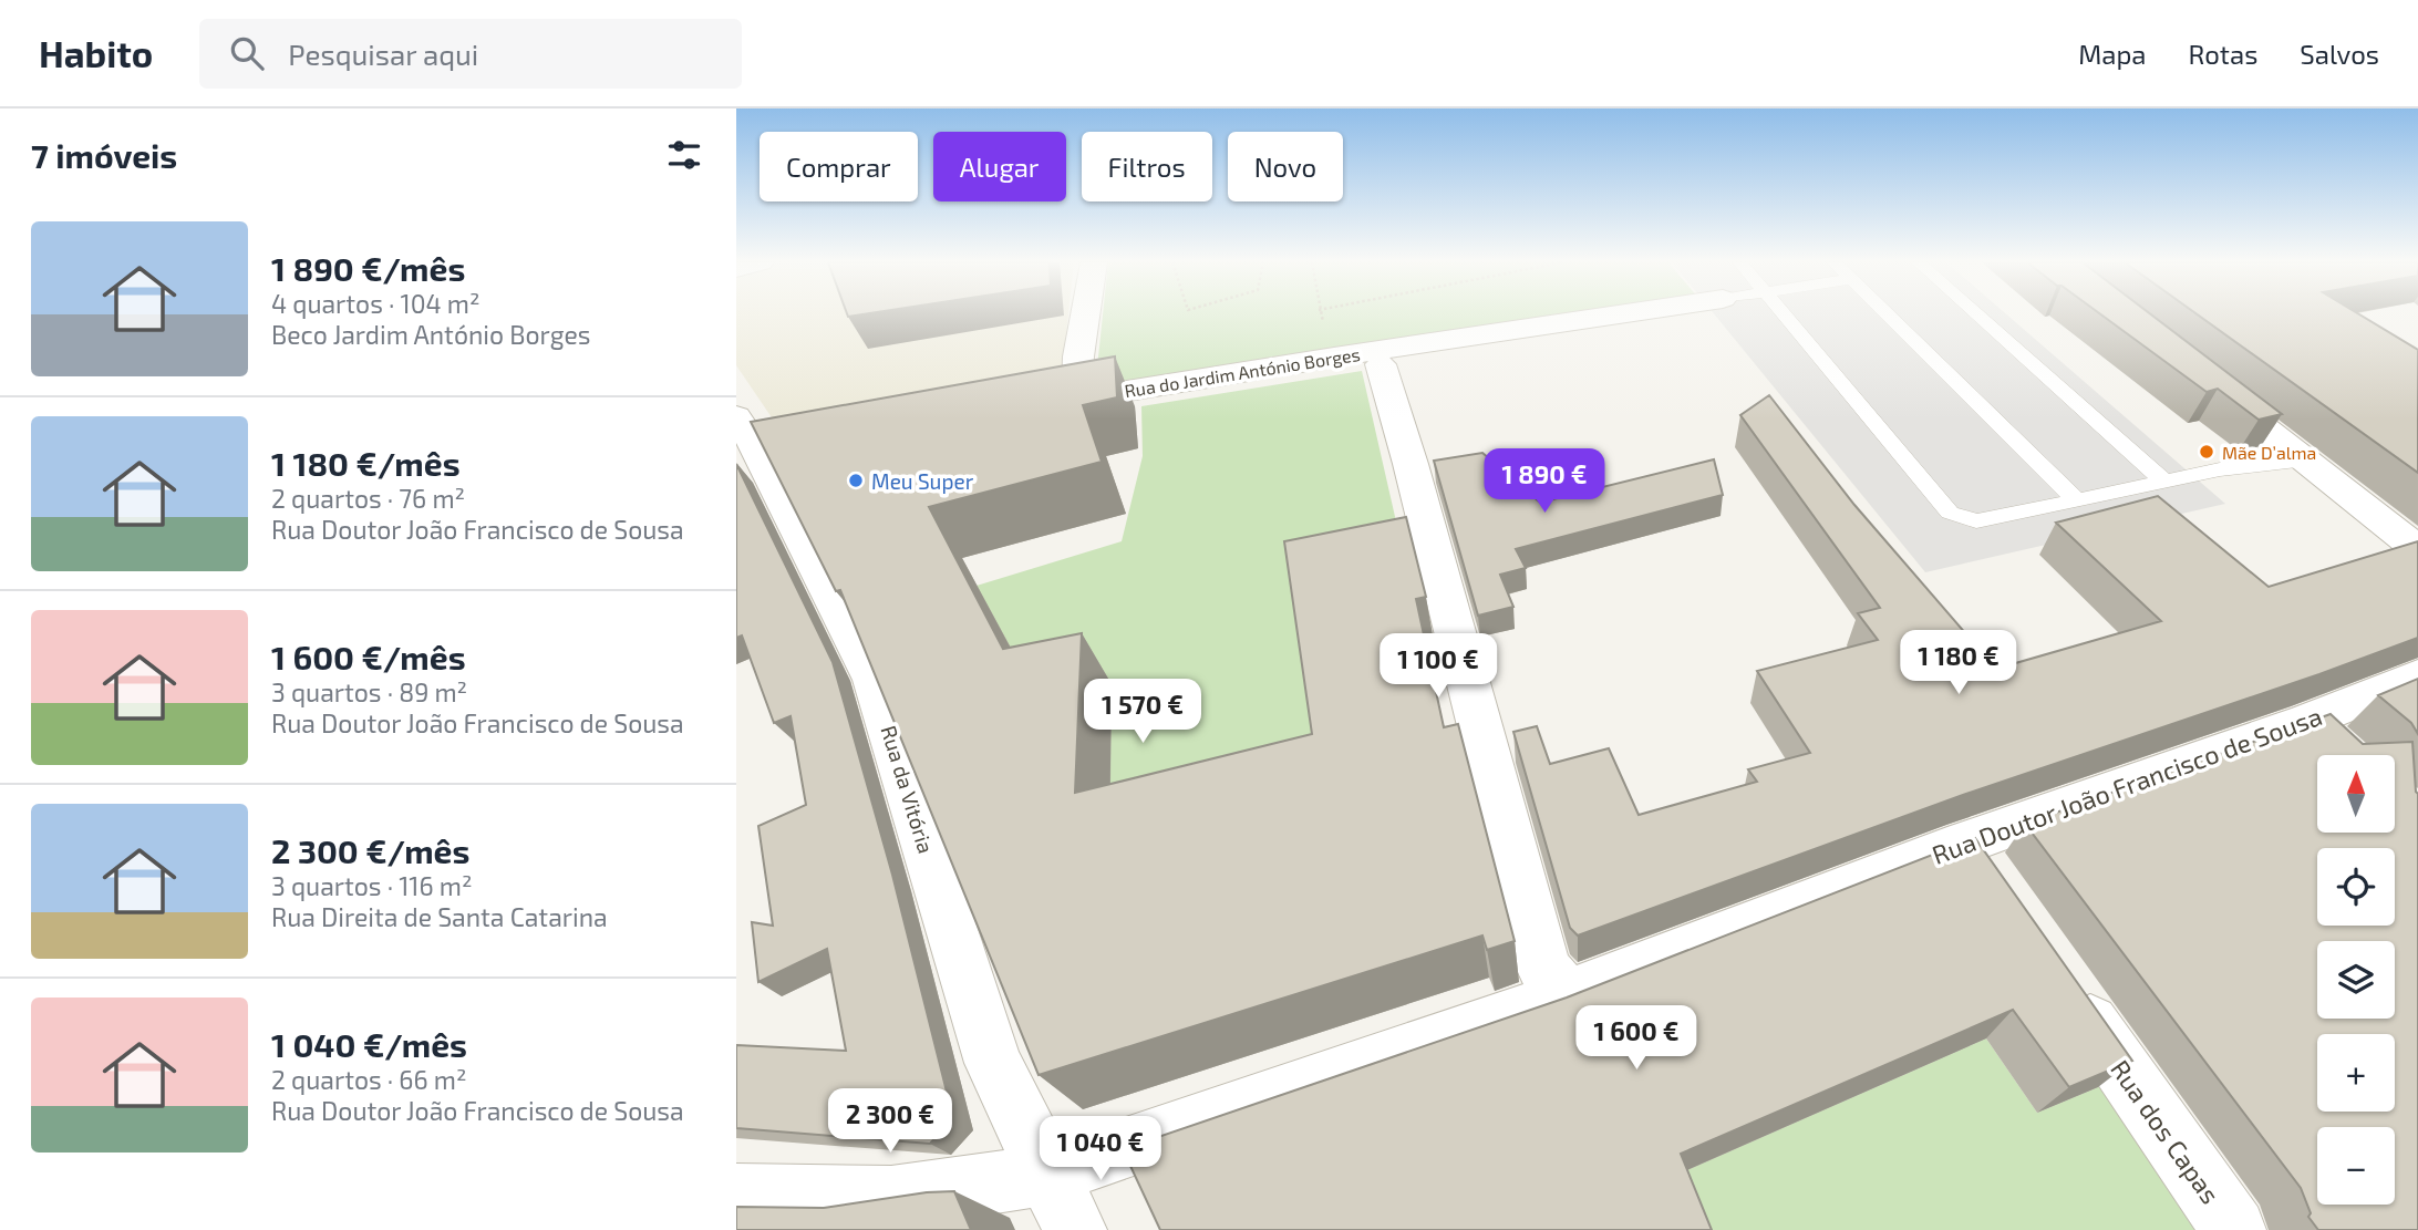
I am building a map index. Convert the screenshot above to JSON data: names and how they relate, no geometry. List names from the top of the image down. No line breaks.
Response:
{"streets":{"street":["Rua do Jardim António Borges","Rua Doutor João Francisco de Sousa","Rua da Vitória","Rua dos Capas"]},"crossings":[["Rua Doutor João Francisco de Sousa","Rua da Vitória"]],"places":["Mãe D’alma","Meu Super"],"north":"top","page":{"header":"Habito","search":"Pesquisar aqui","nav":["Mapa","Rotas","Salvos"],"heading":"7 imóveis","chip":["Comprar","Alugar","Filtros","Novo"],"list":[{"name":"1 890 €/mês","note":"4 quartos · 104 m² · Beco Jardim António Borges"},{"name":"1 180 €/mês","note":"2 quartos · 76 m² · Rua Doutor João Francisco de Sousa"},{"name":"1 600 €/mês","note":"3 quartos · 89 m² · Rua Doutor João Francisco de Sousa"},{"name":"2 300 €/mês","note":"3 quartos · 116 m² · Rua Direita de Santa Catarina"},{"name":"1 040 €/mês","note":"2 quartos · 66 m² · Rua Doutor João Francisco de Sousa"}],"price":["1 890 €","1 180 €","1 100 €","1 570 €","1 600 €","2 300 €","1 040 €"],"map_buttons":["+","−"]}}
